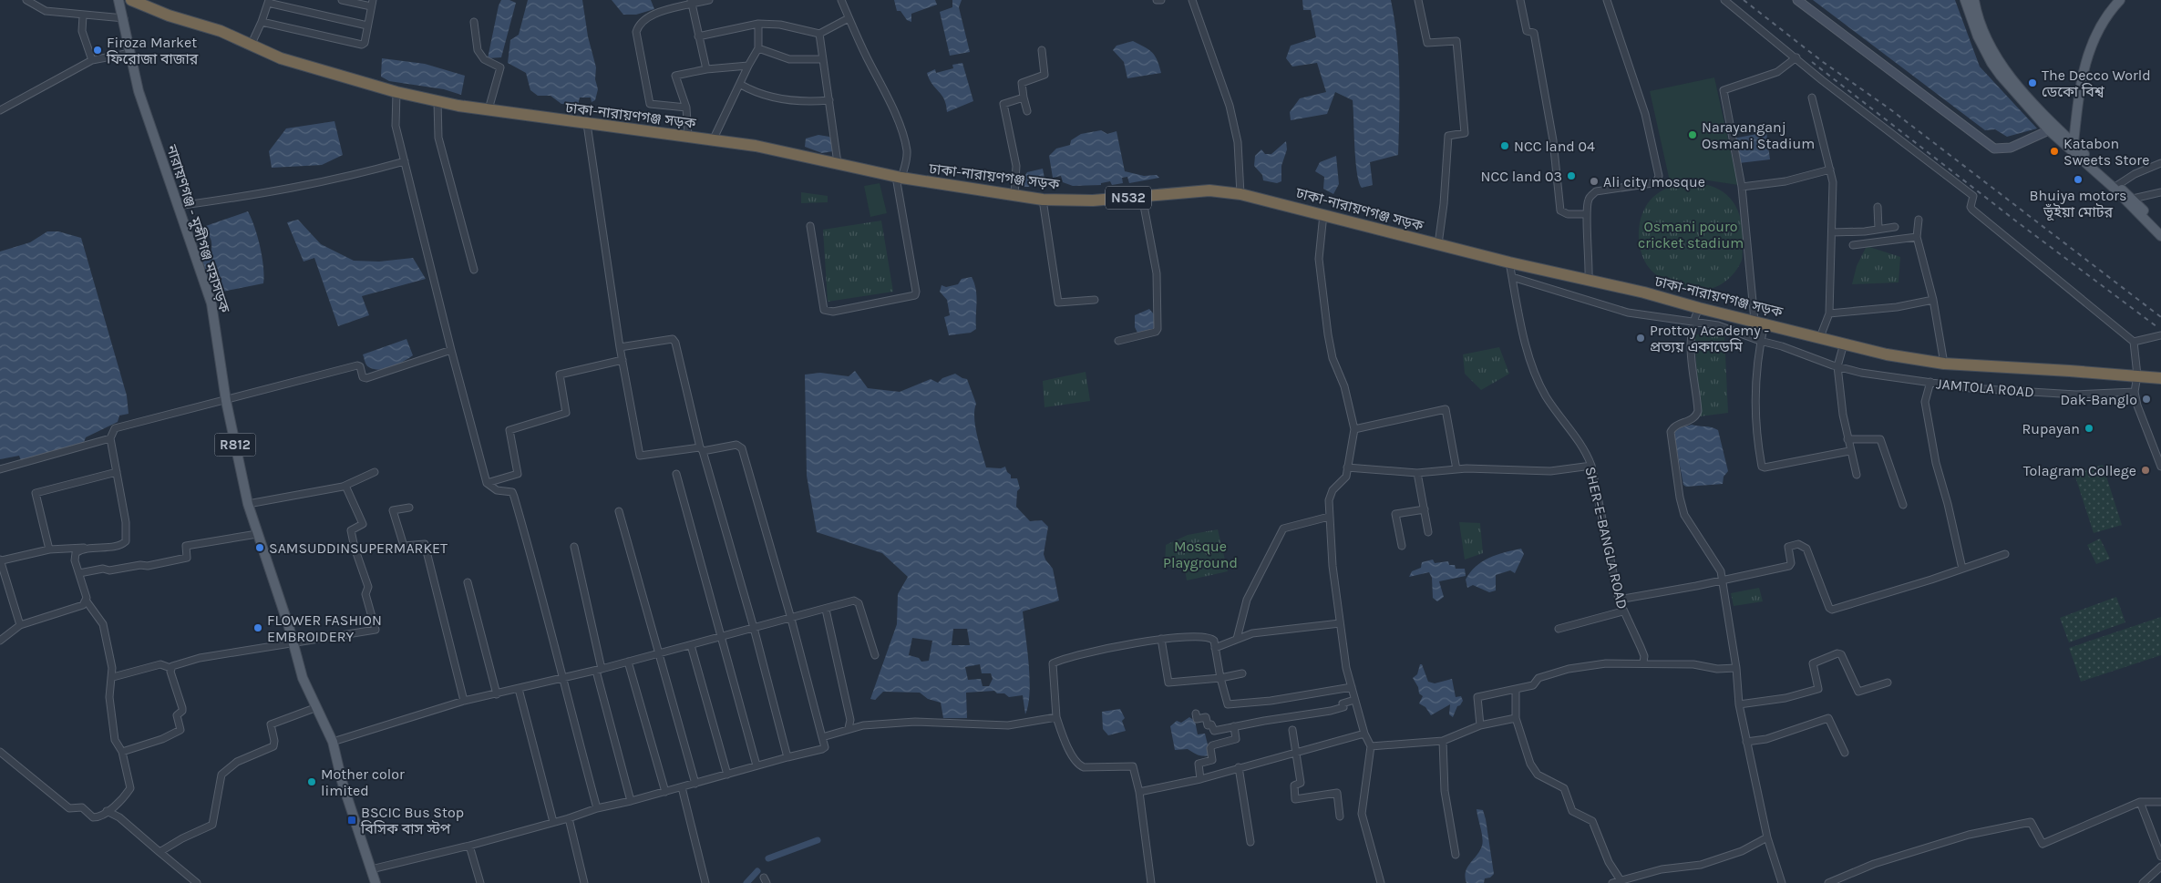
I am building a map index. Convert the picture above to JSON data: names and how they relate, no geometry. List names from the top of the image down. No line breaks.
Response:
{"streets":{"highway":["ঢাকা-নারায়ণগঞ্জ সড়ক","N532"],"main road":["নারায়ণগঞ্জ - মুন্সীগঞ্জ মহাসড়ক","R812"],"street":["JAMTOLA ROAD","SHER-E-BANGLA ROAD"]},"crossings":[["ঢাকা-নারায়ণগঞ্জ সড়ক","SHER-E-BANGLA ROAD"],["JAMTOLA ROAD","SHER-E-BANGLA ROAD"]],"parks":["Osmani pouro cricket stadium","Mosque Playground"],"places":{"other":["Firoza Market ফিরোজা বাজার","The Decco World ডেকো বিশ্ব","Narayanganj Osmani Stadium","NCC land 04","Katabon Sweets Store","NCC land 03","Bhuiya motors ভূঁইয়া মোটর","Ali city mosque","Prottoy Academy - প্রত্যয় একাডেমি","Dak-Banglo","Rupayan","Tolagram College","SAMSUDDINSUPERMARKET","FLOWER FASHION EMBROIDERY","Mother color limited"],"transit":["BSCIC Bus Stop বিসিক বাস স্টপ"]}}
